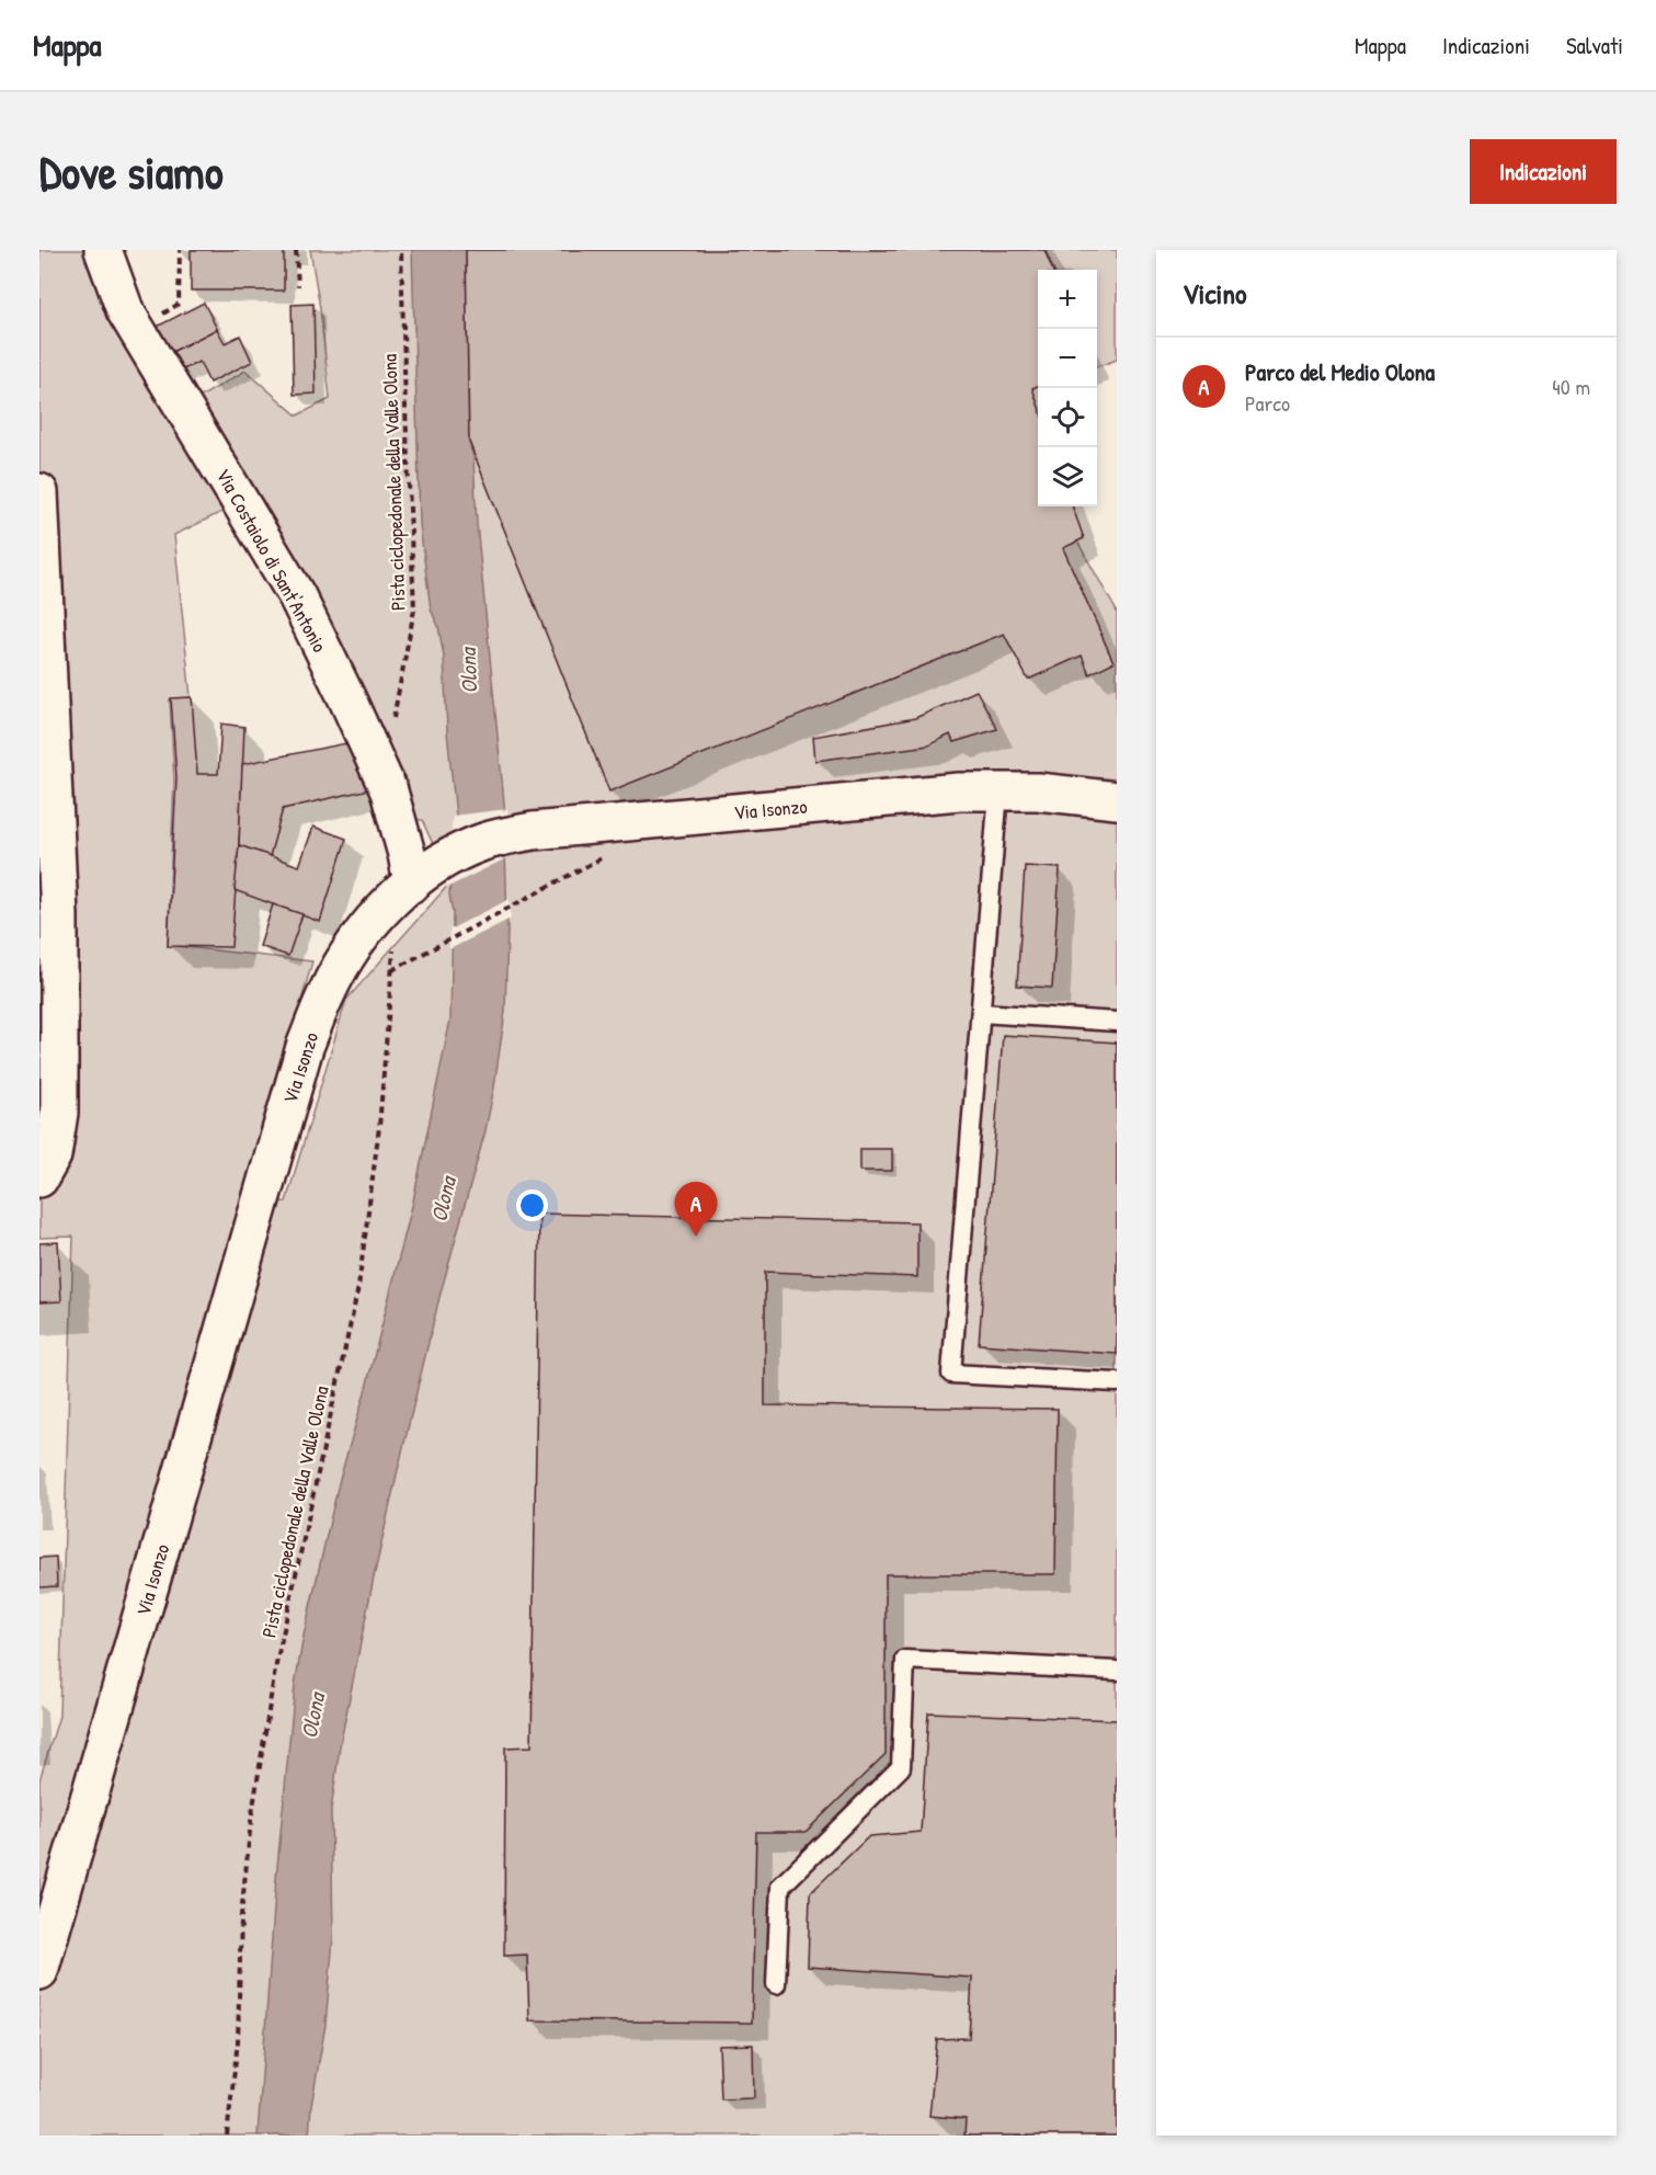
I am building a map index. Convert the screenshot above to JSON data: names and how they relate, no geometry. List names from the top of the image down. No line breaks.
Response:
{"streets":{"street":["Via Costaiolo di Sant'Antonio","Via Isonzo"],"path":["Pista ciclopedonale della Valle Olona"]},"crossings":[["Via Costaiolo di Sant'Antonio","Via Isonzo"]],"water":["Olona"],"page":{"header":"Mappa","nav":["Mappa","Indicazioni","Salvati"],"buttons":"Indicazioni","title":"Dove siamo","heading":"Vicino","map_buttons":["+","−"],"list":[{"mark":"A","name":"Parco del Medio Olona","note":"Parco","value":"40 m"}],"pins":"A"}}
